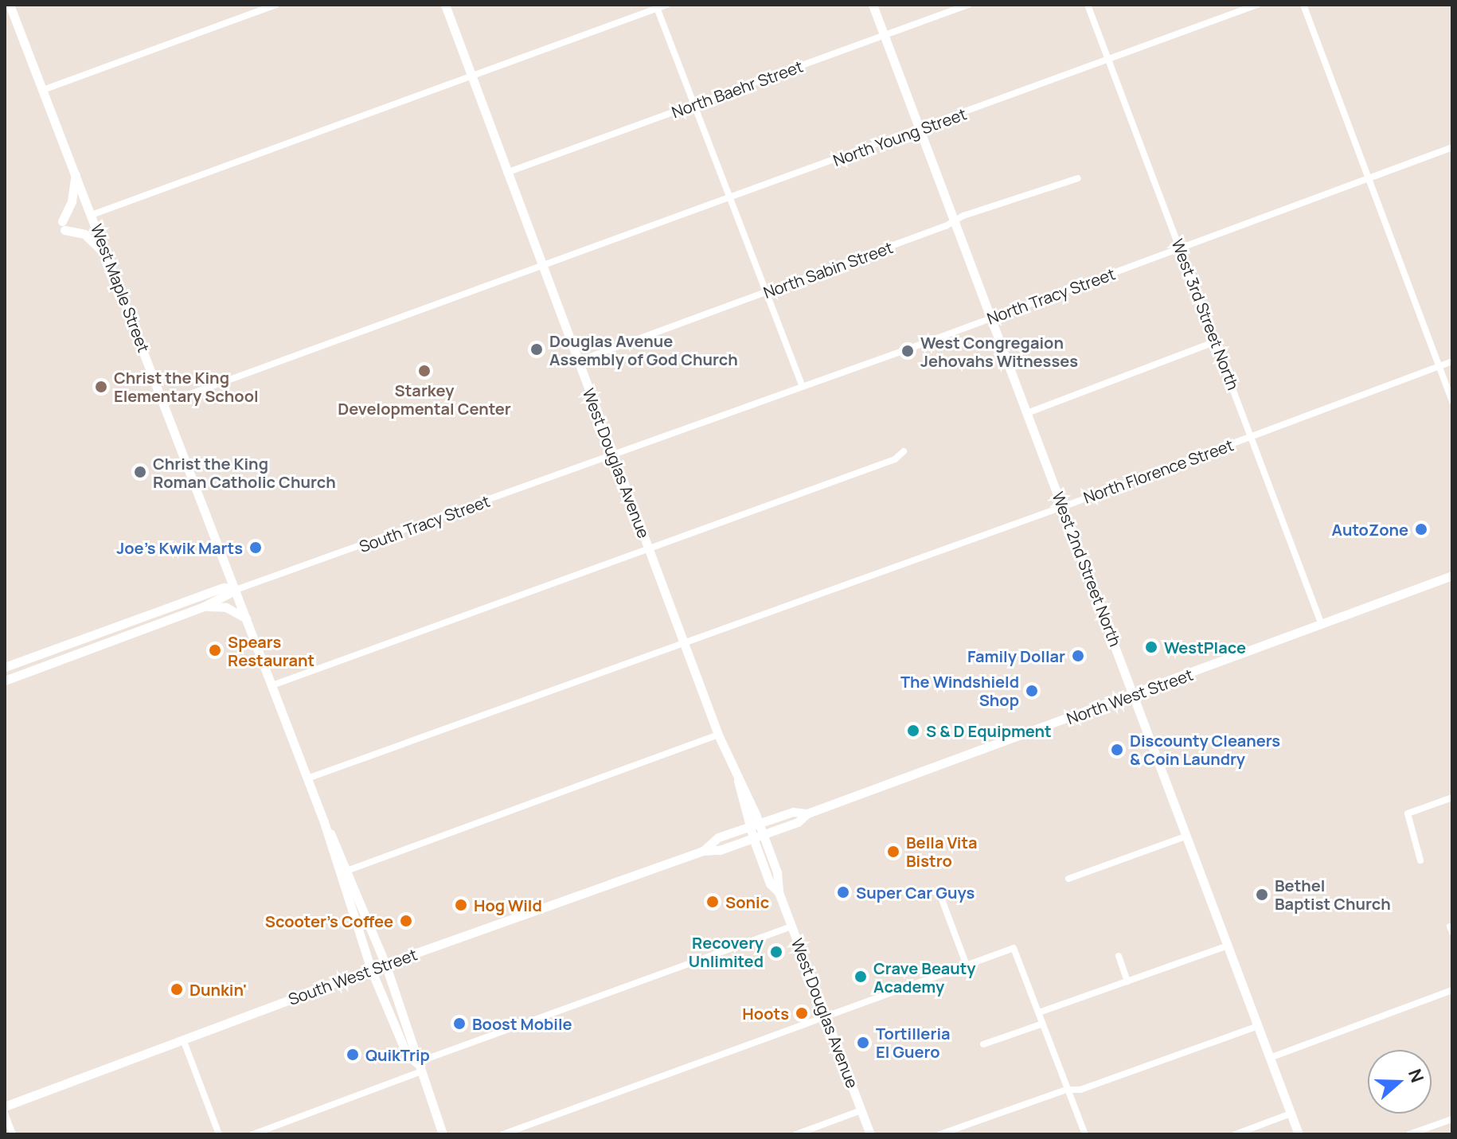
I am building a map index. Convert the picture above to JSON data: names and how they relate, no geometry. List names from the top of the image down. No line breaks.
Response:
{"streets":{"street":["North Baehr Street","North Young Street","North Sabin Street","West Maple Street","North Tracy Street","West 3rd Street North","West Douglas Avenue","North Florence Street","South Tracy Street","West 2nd Street North","North West Street","South West Street"]},"crossings":[["North Baehr Street","West Douglas Avenue"],["North Baehr Street","West 2nd Street North"],["North Young Street","West Maple Street"],["North Young Street","West 3rd Street North"],["North Young Street","West Douglas Avenue"],["North Young Street","West 2nd Street North"],["North Sabin Street","West Douglas Avenue"],["North Sabin Street","West 2nd Street North"],["West Maple Street","North Florence Street"],["West Maple Street","South Tracy Street"],["West Maple Street","South West Street"],["North Tracy Street","West 3rd Street North"],["North Tracy Street","West Douglas Avenue"],["North Tracy Street","South Tracy Street"],["North Tracy Street","West 2nd Street North"],["West 3rd Street North","North Florence Street"],["West 3rd Street North","North West Street"],["West Douglas Avenue","North Florence Street"],["West Douglas Avenue","South Tracy Street"],["West Douglas Avenue","North West Street"],["West Douglas Avenue","South West Street"],["North Florence Street","West 2nd Street North"],["West 2nd Street North","North West Street"],["North West Street","South West Street"]],"places":["Douglas Avenue Assembly of God Church","West Congregaion Jehovahs Witnesses","Starkey Developmental Center","Christ the King Elementary School","Christ the King Roman Catholic Church","AutoZone","Joe's Kwik Marts","WestPlace","Spears Restaurant","Family Dollar","The Windshield Shop","S & D Equipment","Discounty Cleaners & Coin Laundry","Bella Vita Bistro","Super Car Guys","Bethel Baptist Church","Sonic","Hog Wild","Scooter's Coffee","Recovery Unlimited","Crave Beauty Academy","Dunkin'","Hoots","Boost Mobile","Tortilleria El Guero","QuikTrip"],"north":"right"}
